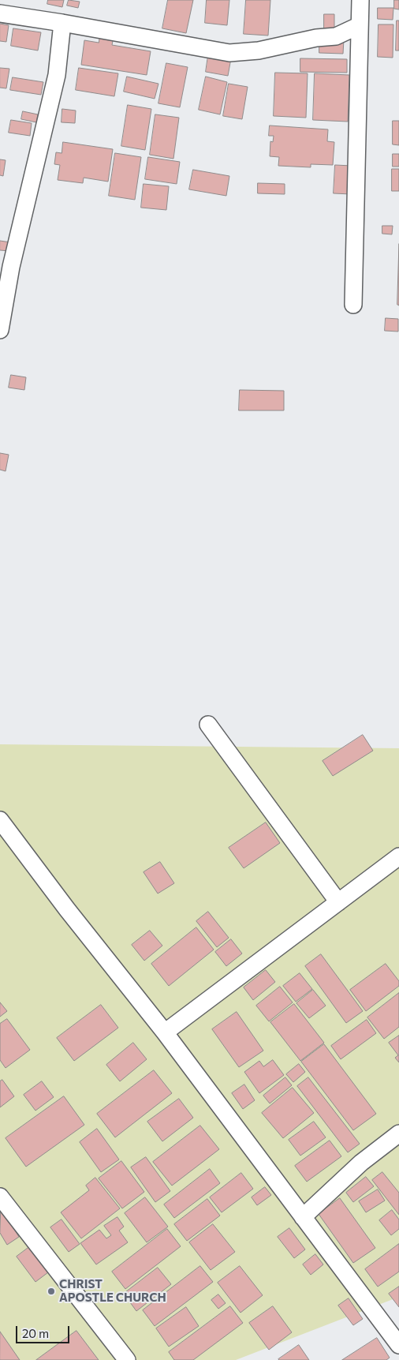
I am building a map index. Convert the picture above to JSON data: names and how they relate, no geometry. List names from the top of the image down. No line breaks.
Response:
{"places":["CHRIST APOSTLE CHURCH"],"scale_bar":"20 m"}
